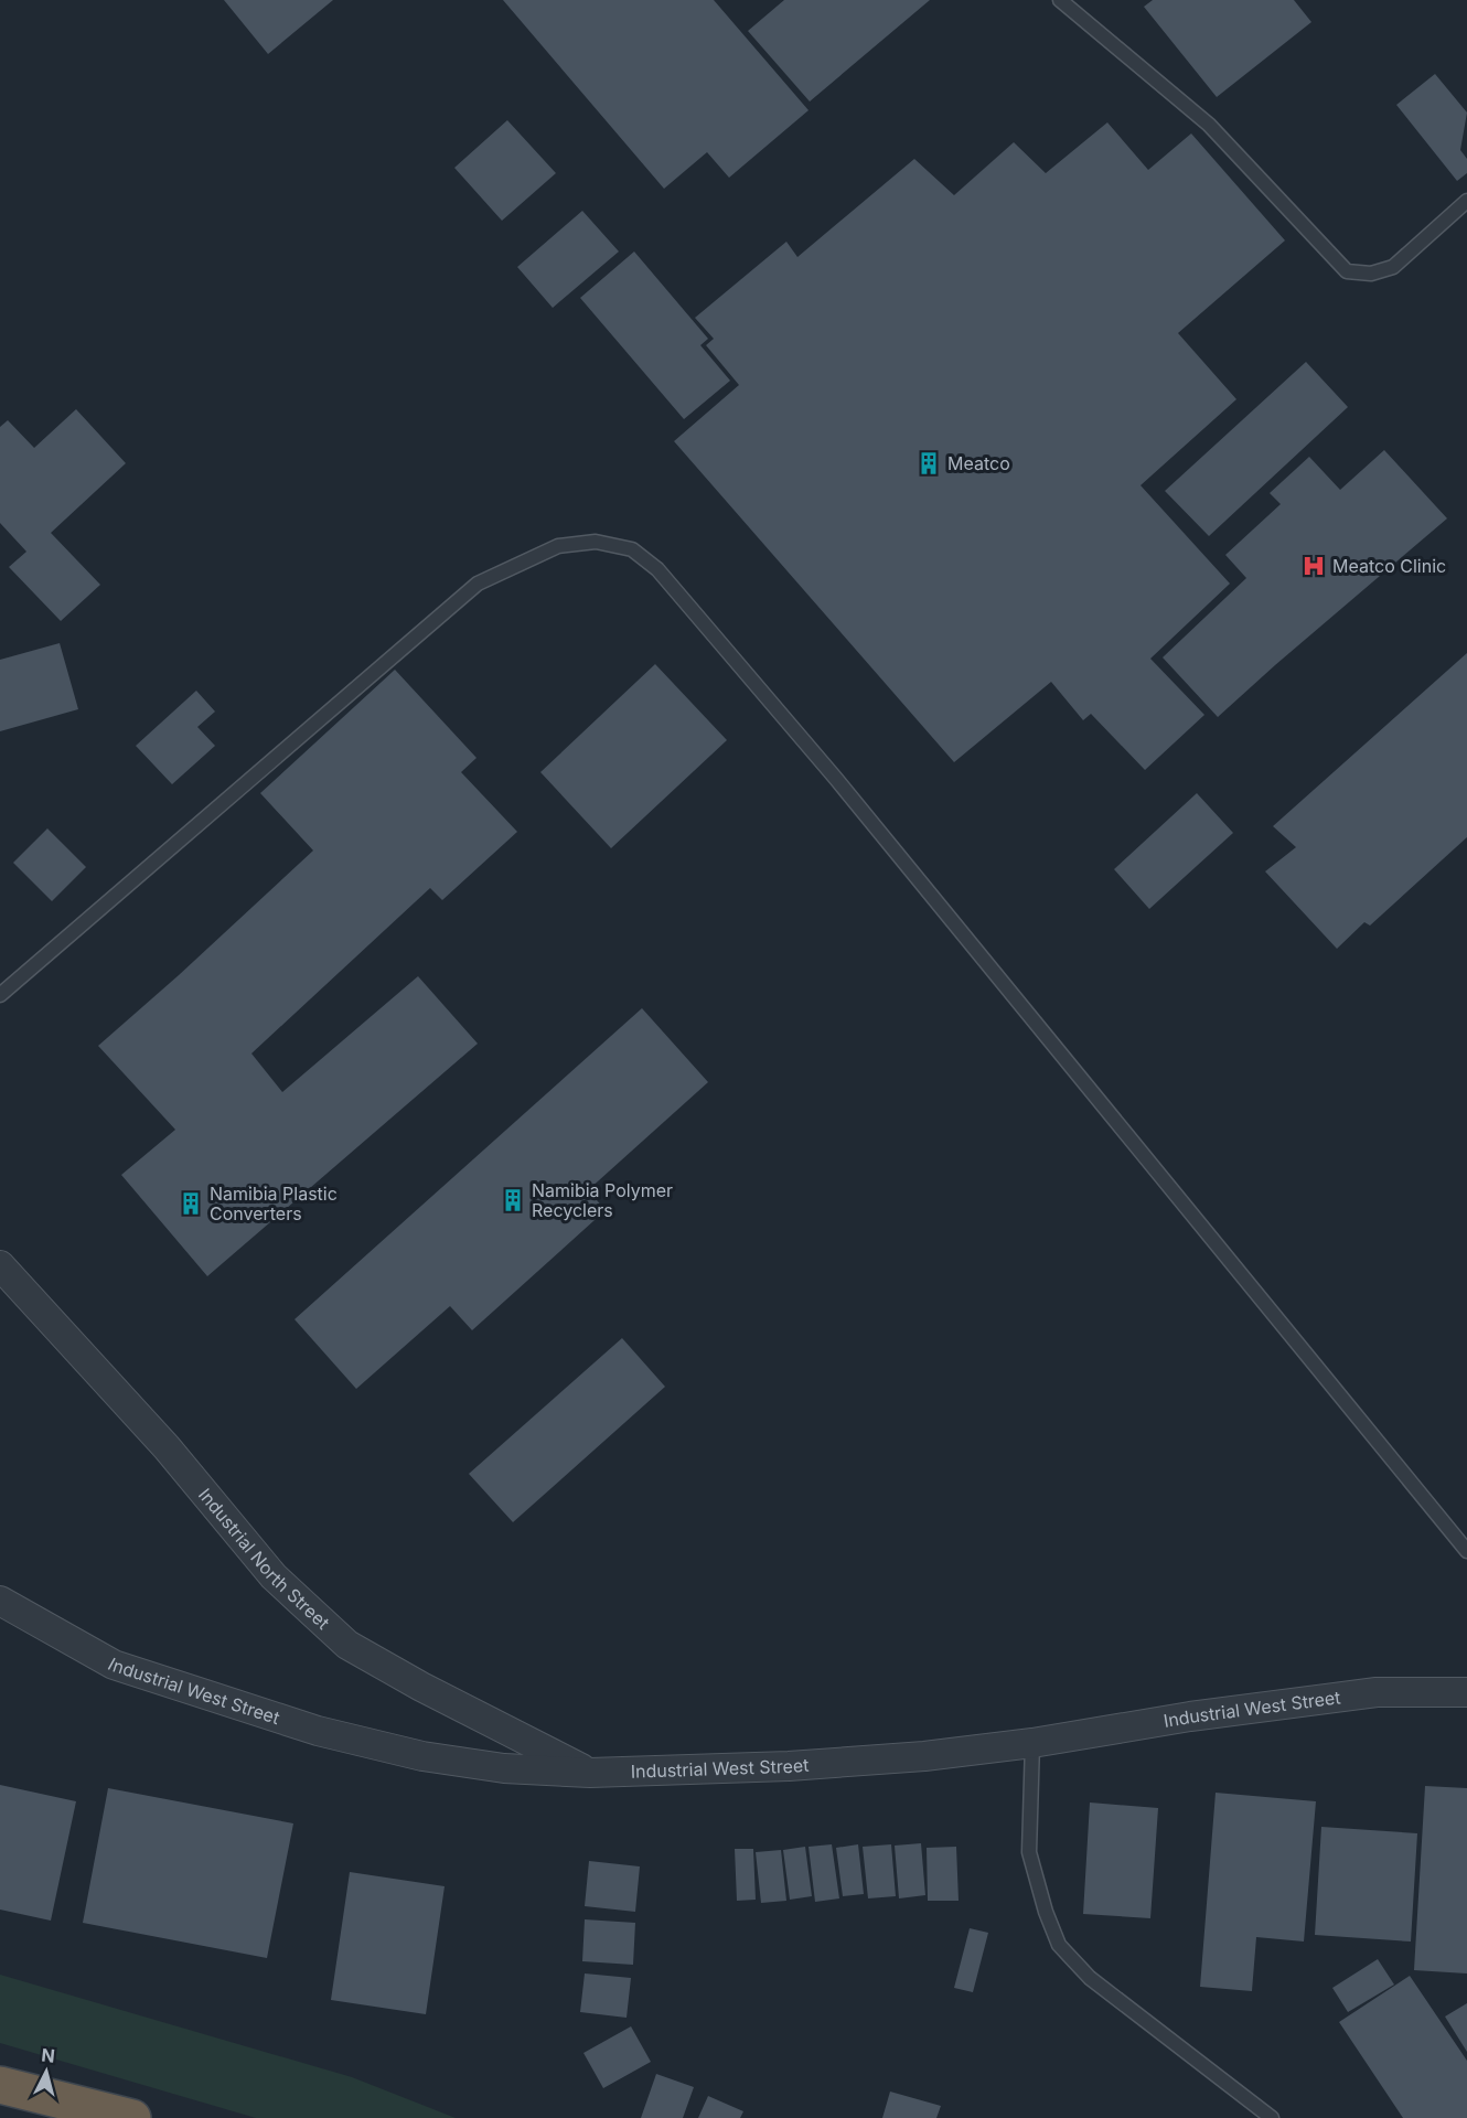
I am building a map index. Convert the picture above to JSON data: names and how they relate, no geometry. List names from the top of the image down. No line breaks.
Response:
{"streets":{"street":["Industrial North Street","Industrial West Street"]},"crossings":[["Industrial North Street","Industrial West Street"]],"places":{"building":["Meatco","Namibia Polymer Recyclers","Namibia Plastic Converters"],"hospital":["Meatco Clinic"]},"north":"top"}
